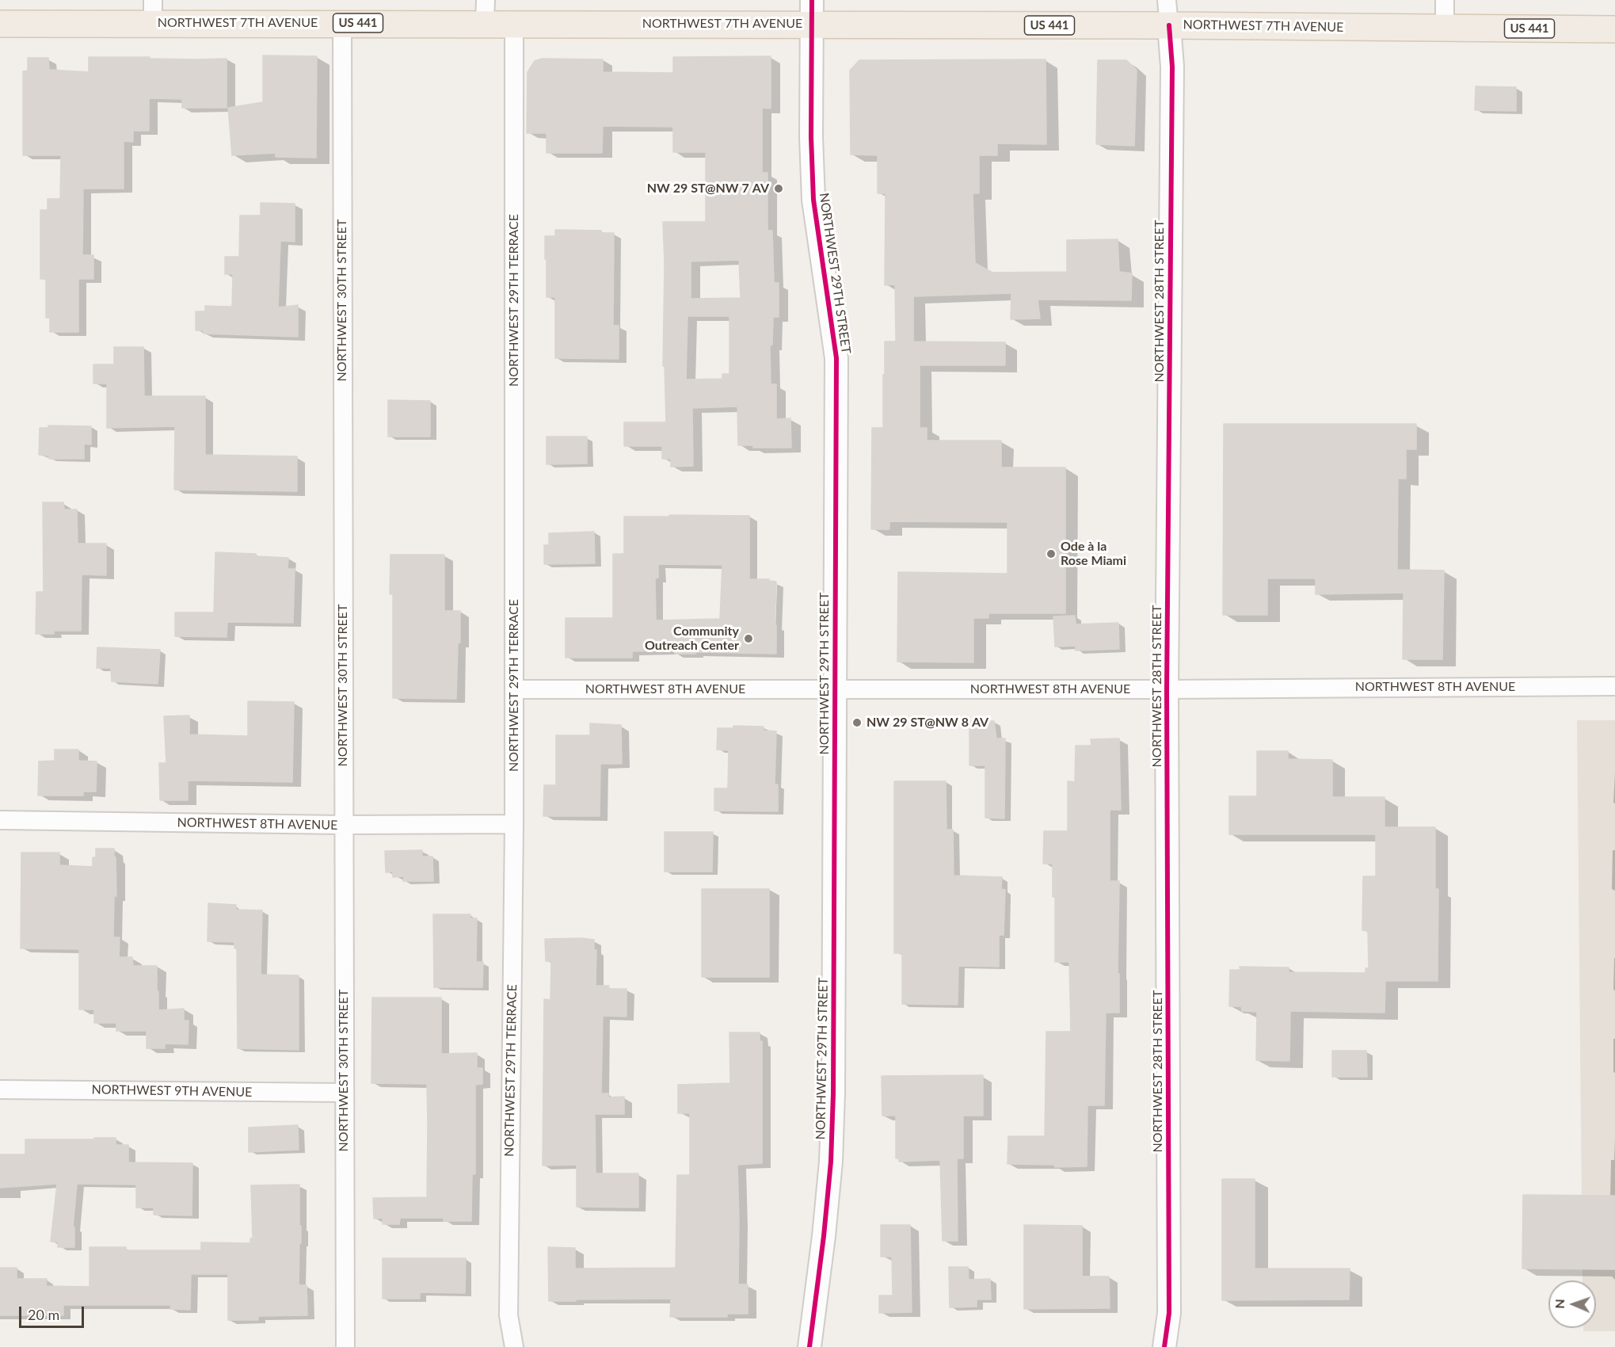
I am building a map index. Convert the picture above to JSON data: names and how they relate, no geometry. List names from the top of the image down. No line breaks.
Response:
{"streets":{"main road":["NORTHWEST 7TH AVENUE","US 441"],"street":["NORTHWEST 29TH STREET","NORTHWEST 30TH STREET","NORTHWEST 29TH TERRACE","NORTHWEST 28TH STREET","NORTHWEST 8TH AVENUE","NORTHWEST 9TH AVENUE"]},"crossings":[["NORTHWEST 7TH AVENUE","NORTHWEST 29TH STREET"],["NORTHWEST 7TH AVENUE","NORTHWEST 30TH STREET"],["NORTHWEST 7TH AVENUE","NORTHWEST 29TH TERRACE"],["NORTHWEST 7TH AVENUE","NORTHWEST 28TH STREET"],["NORTHWEST 29TH STREET","NORTHWEST 8TH AVENUE"],["NORTHWEST 30TH STREET","NORTHWEST 8TH AVENUE"],["NORTHWEST 30TH STREET","NORTHWEST 9TH AVENUE"],["NORTHWEST 29TH TERRACE","NORTHWEST 8TH AVENUE"],["NORTHWEST 28TH STREET","NORTHWEST 8TH AVENUE"]],"places":["NW 29 ST@NW 7 AV","Ode à la Rose Miami","Community Outreach Center","NW 29 ST@NW 8 AV"],"scale_bar":"20 m","north":"left"}
